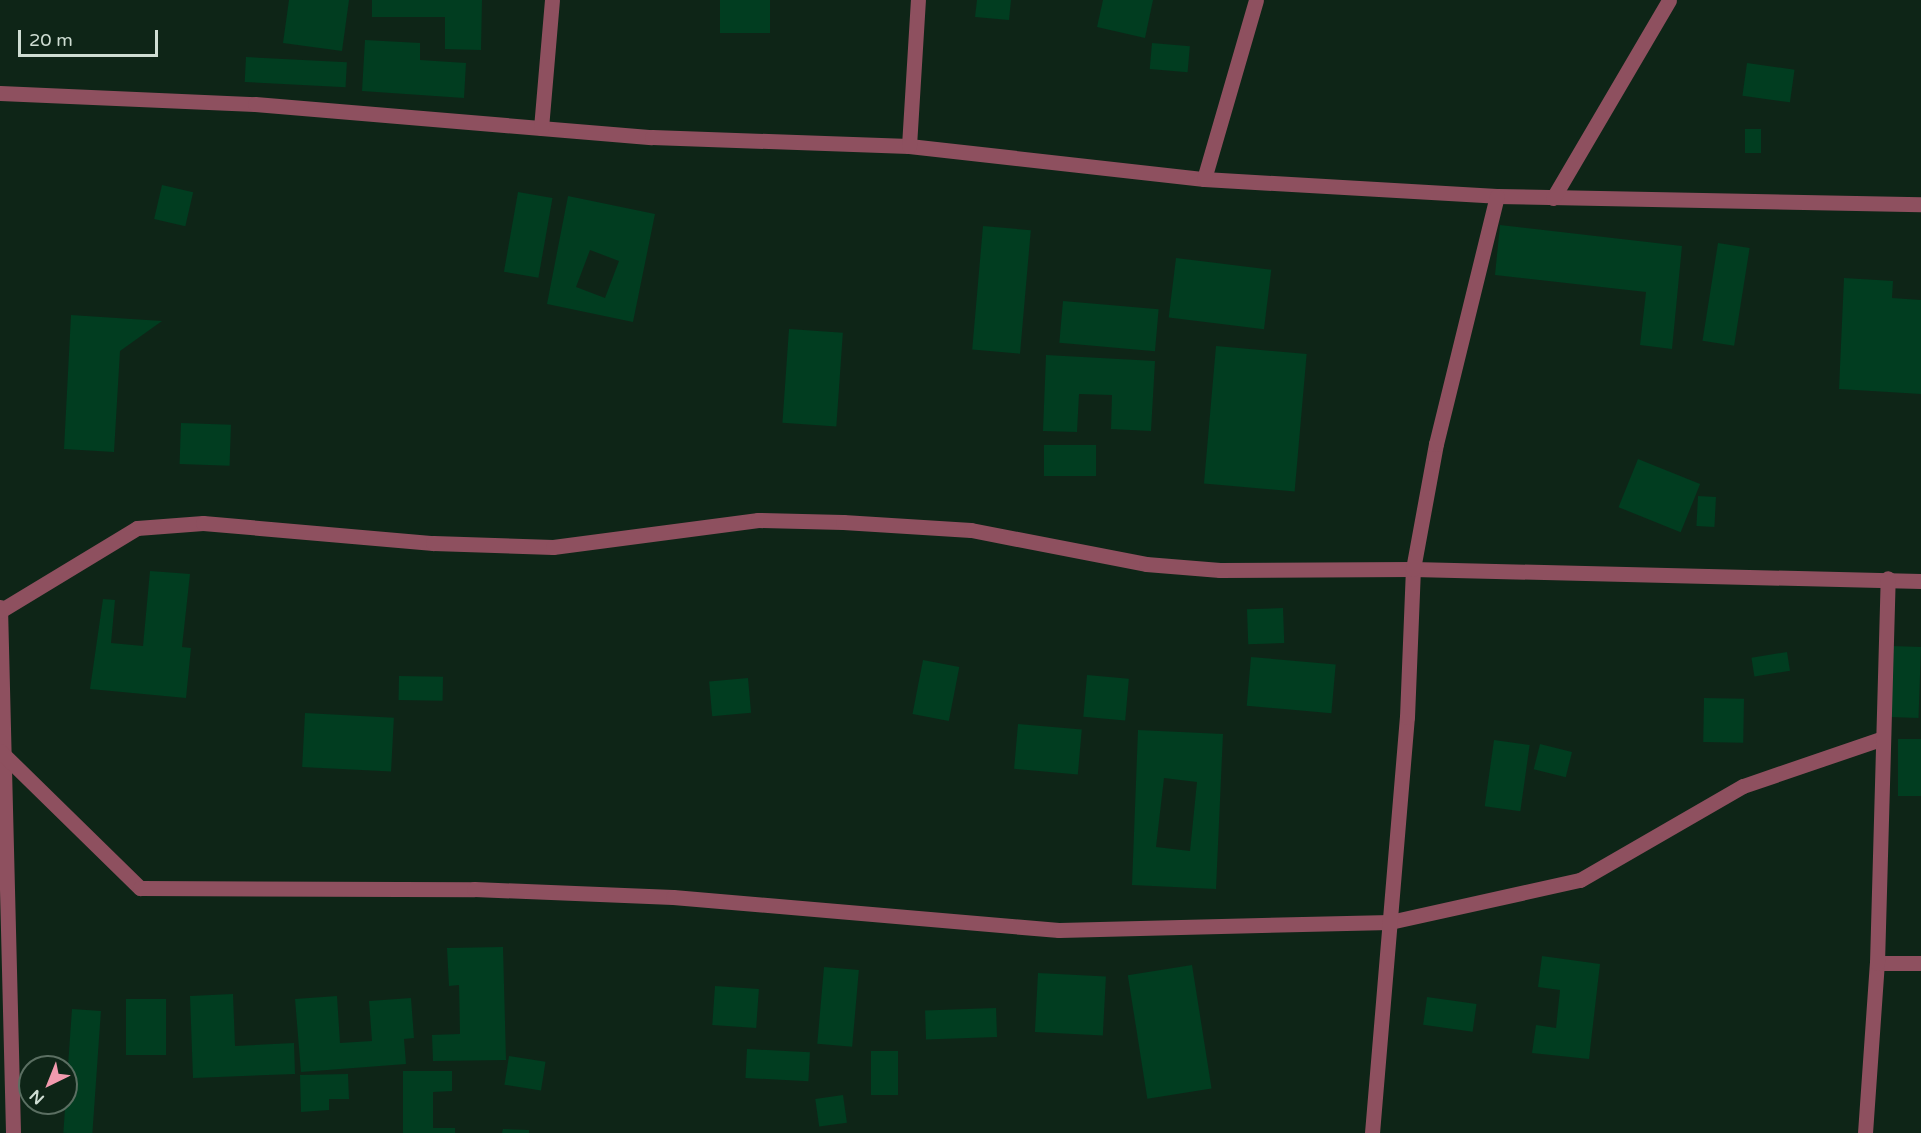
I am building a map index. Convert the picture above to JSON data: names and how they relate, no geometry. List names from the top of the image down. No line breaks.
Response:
{"scale_bar":"20 m","north":"bottom left"}
